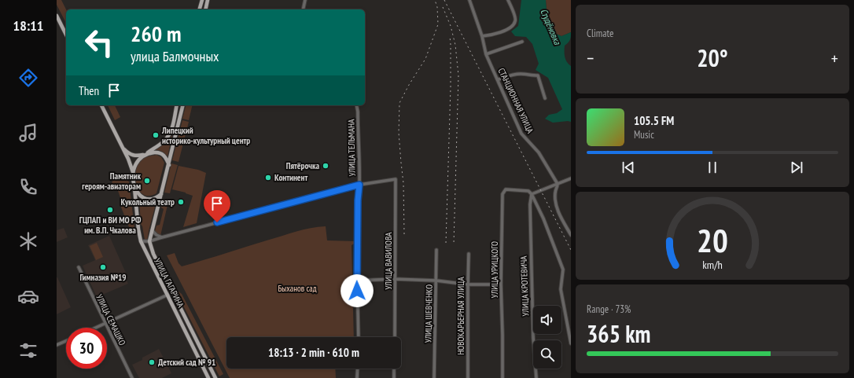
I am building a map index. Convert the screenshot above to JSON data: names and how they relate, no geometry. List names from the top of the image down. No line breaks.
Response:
{"streets":{"main road":["УЛИЦА ГАГАРИНА"],"street":["СТАНЦИОННАЯ УЛИЦА","УЛИЦА ТЕЛЬМАНА","УЛИЦА ВАВИЛОВА","УЛИЦА УРИЦКОГО","УЛИЦА КРОТЕВИЧА","УЛИЦА ШЕВЧЕНКО","НОВОКАРЬЕРНАЯ УЛИЦА","УЛИЦА СЕМАШКО"]},"crossings":[["УЛИЦА ТЕЛЬМАНА","УЛИЦА ВАВИЛОВА"],["УЛИЦА УРИЦКОГО","УЛИЦА КРОТЕВИЧА"]],"water":["Студёновка"],"parks":["Быханов сад"],"places":["Липецкий историко-культурный центр","Пятёрочка","Континент","Памятник героям-авиаторам","Кукольный театр","ГЦПАП и ВИ МО РФ им. В.П. Чкалова","Гимназия №19","Детский сад № 91"],"page":{"tabs":"18:11","tile":["Climate",["Range · 73%","365 km"]],"turn":["260 m","улица Балмочных"],"heat":["−","20°","+"],"then":"Then","song":["105.5 FM","Music"],"limit":"30","trip":"18:13 · 2 min · 610 m","gauge":["20","km/h"]}}
